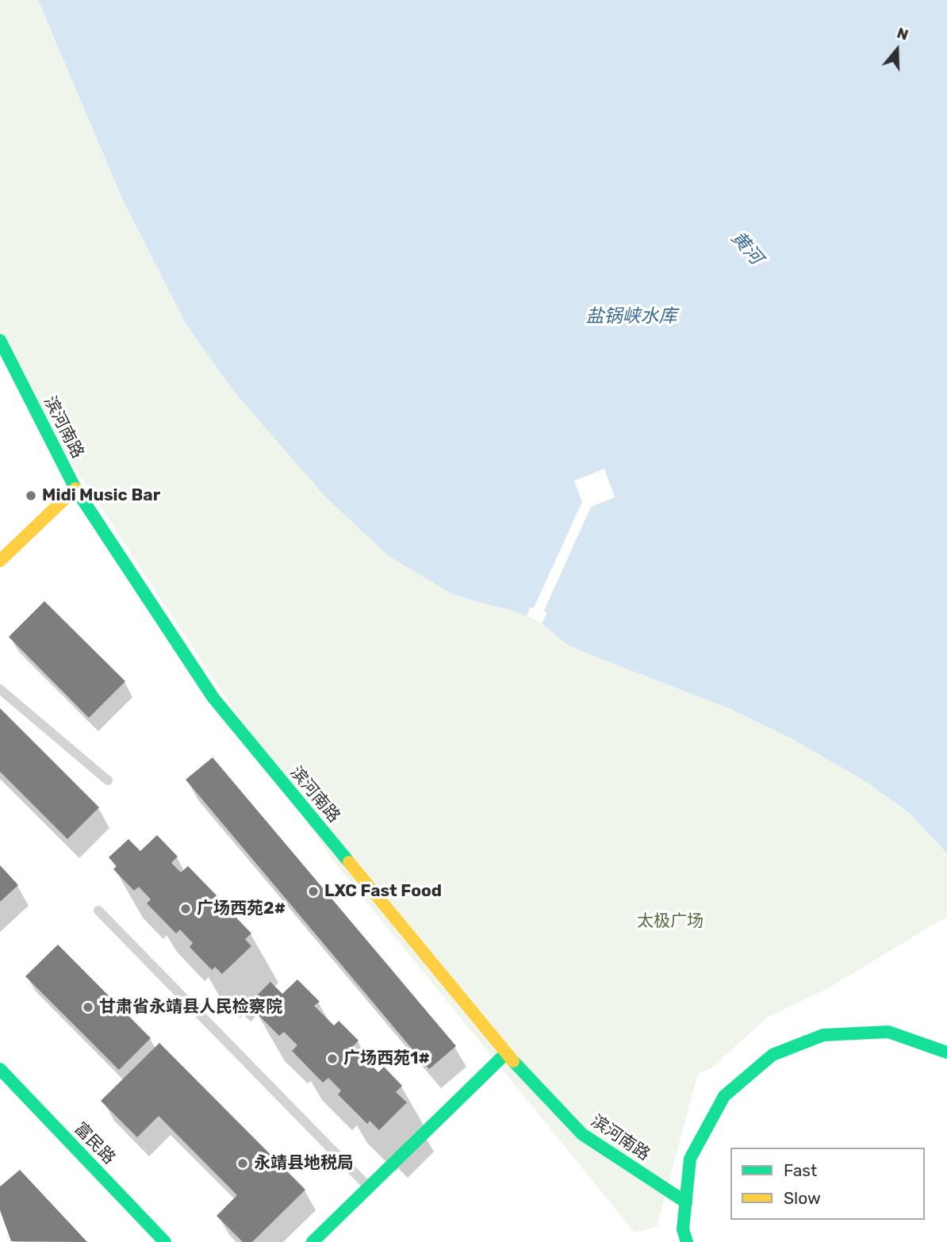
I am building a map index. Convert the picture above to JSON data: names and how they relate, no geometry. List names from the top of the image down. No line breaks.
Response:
{"streets":{"main road":["滨河南路","富民路"]},"water":["黄河","盐锅峡水库"],"parks":["太极广场"],"places":["Midi Music Bar","LXC Fast Food","广场西苑2#","甘肃省永靖县人民检察院","广场西苑1#","永靖县地税局"],"legend":["Fast","Slow"],"north":"top"}
